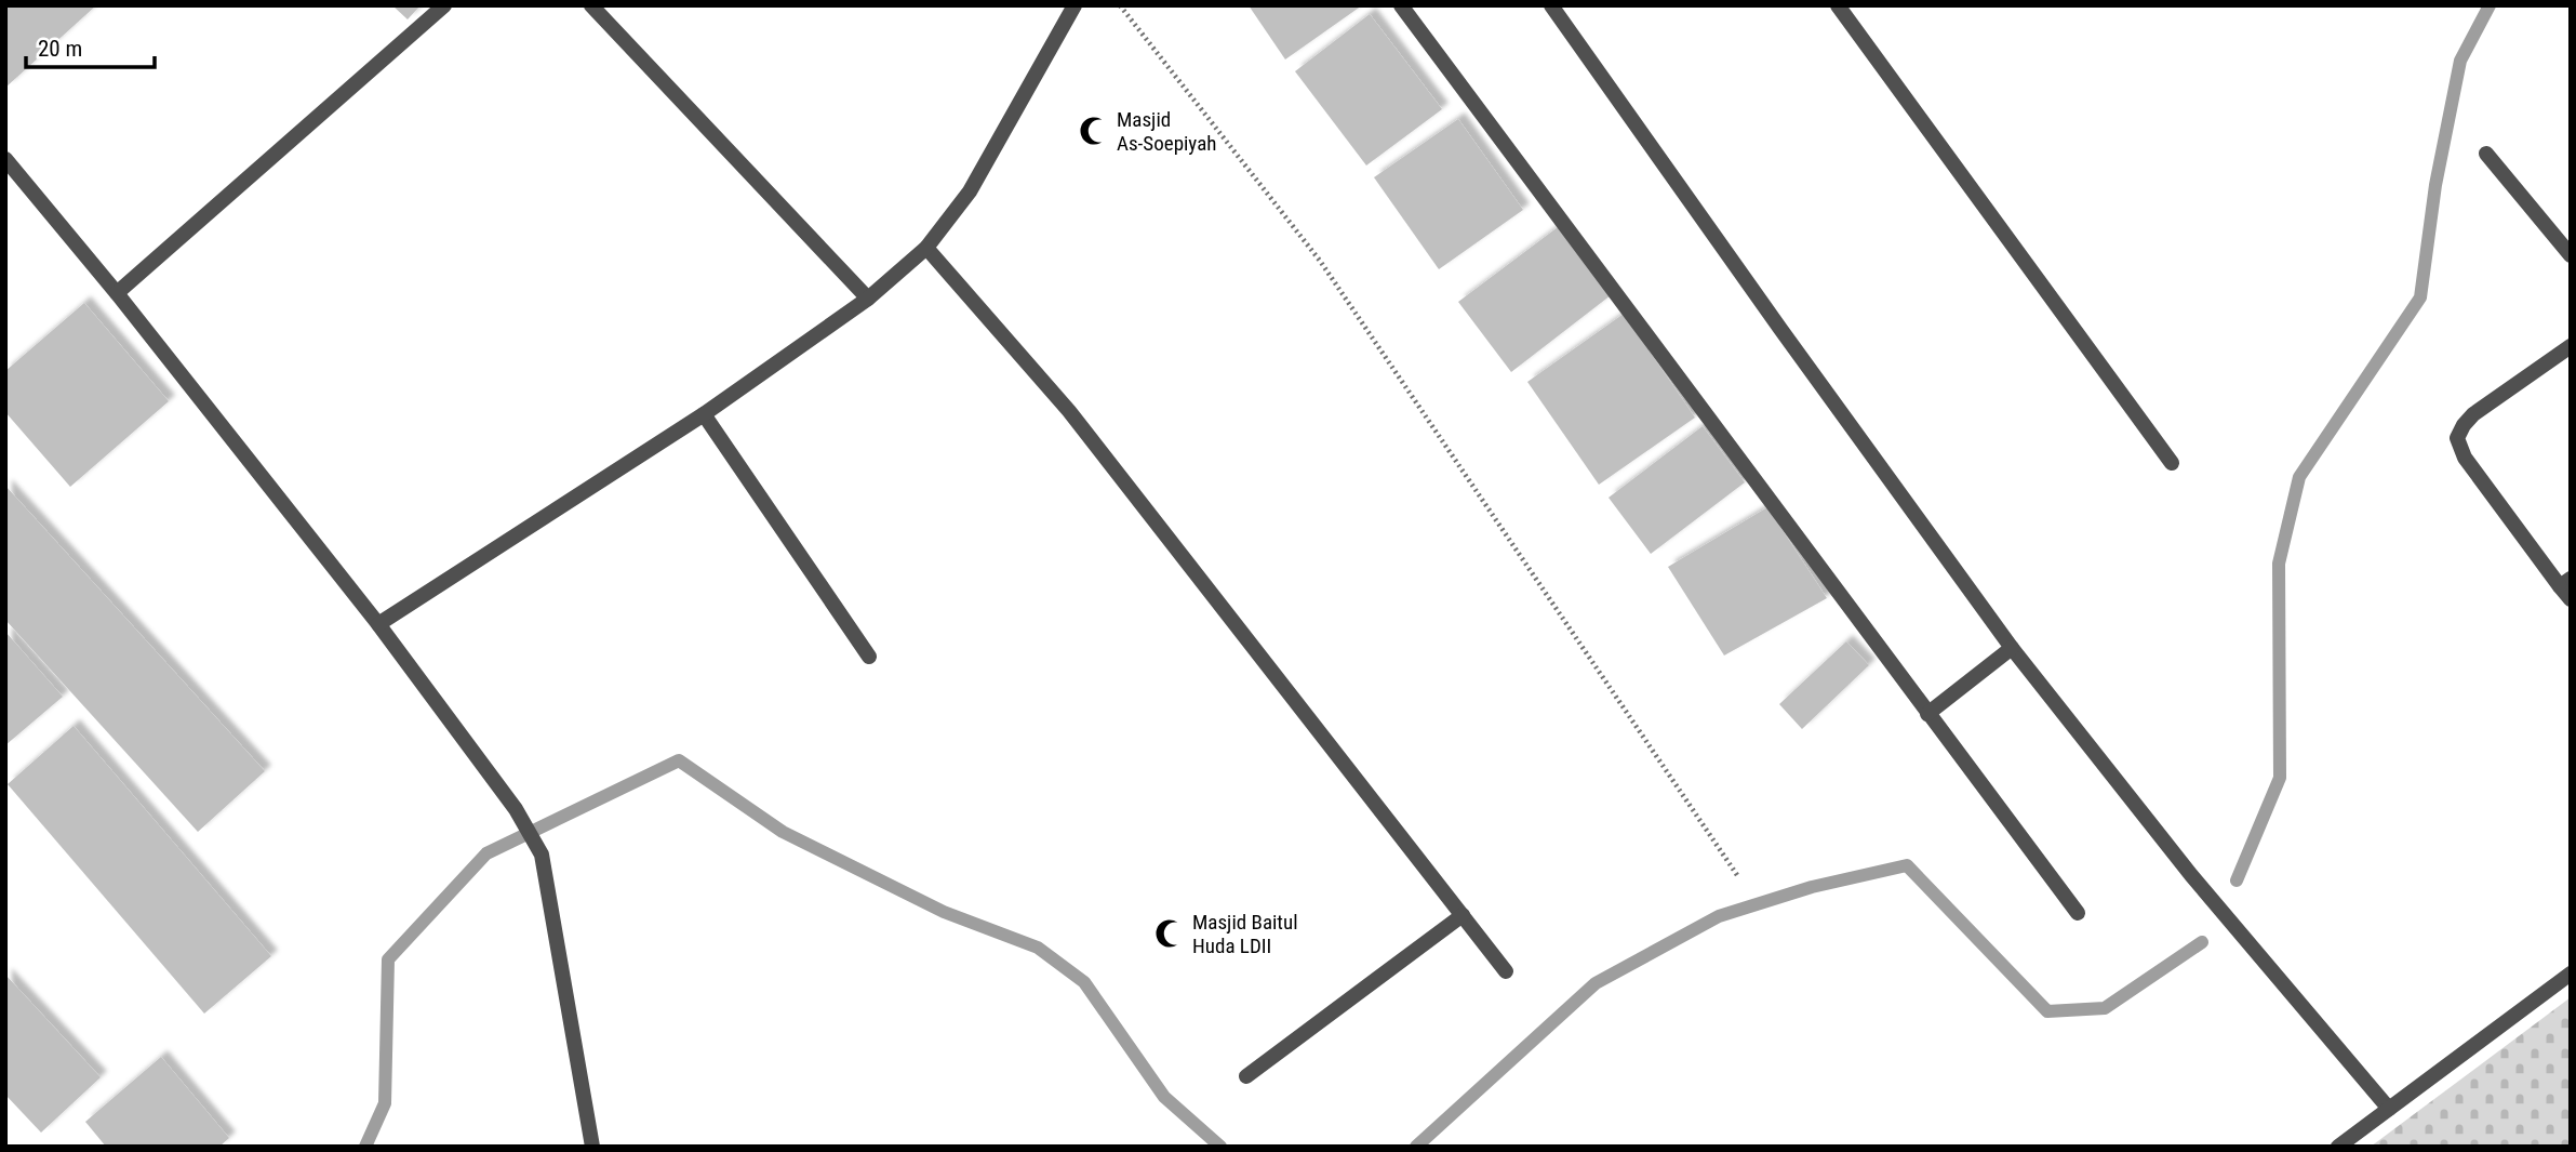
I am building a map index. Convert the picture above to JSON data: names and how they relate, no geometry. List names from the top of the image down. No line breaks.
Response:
{"places":{"mosque":["Masjid As-Soepiyah","Masjid Baitul Huda LDII"]},"scale_bar":"20 m"}
